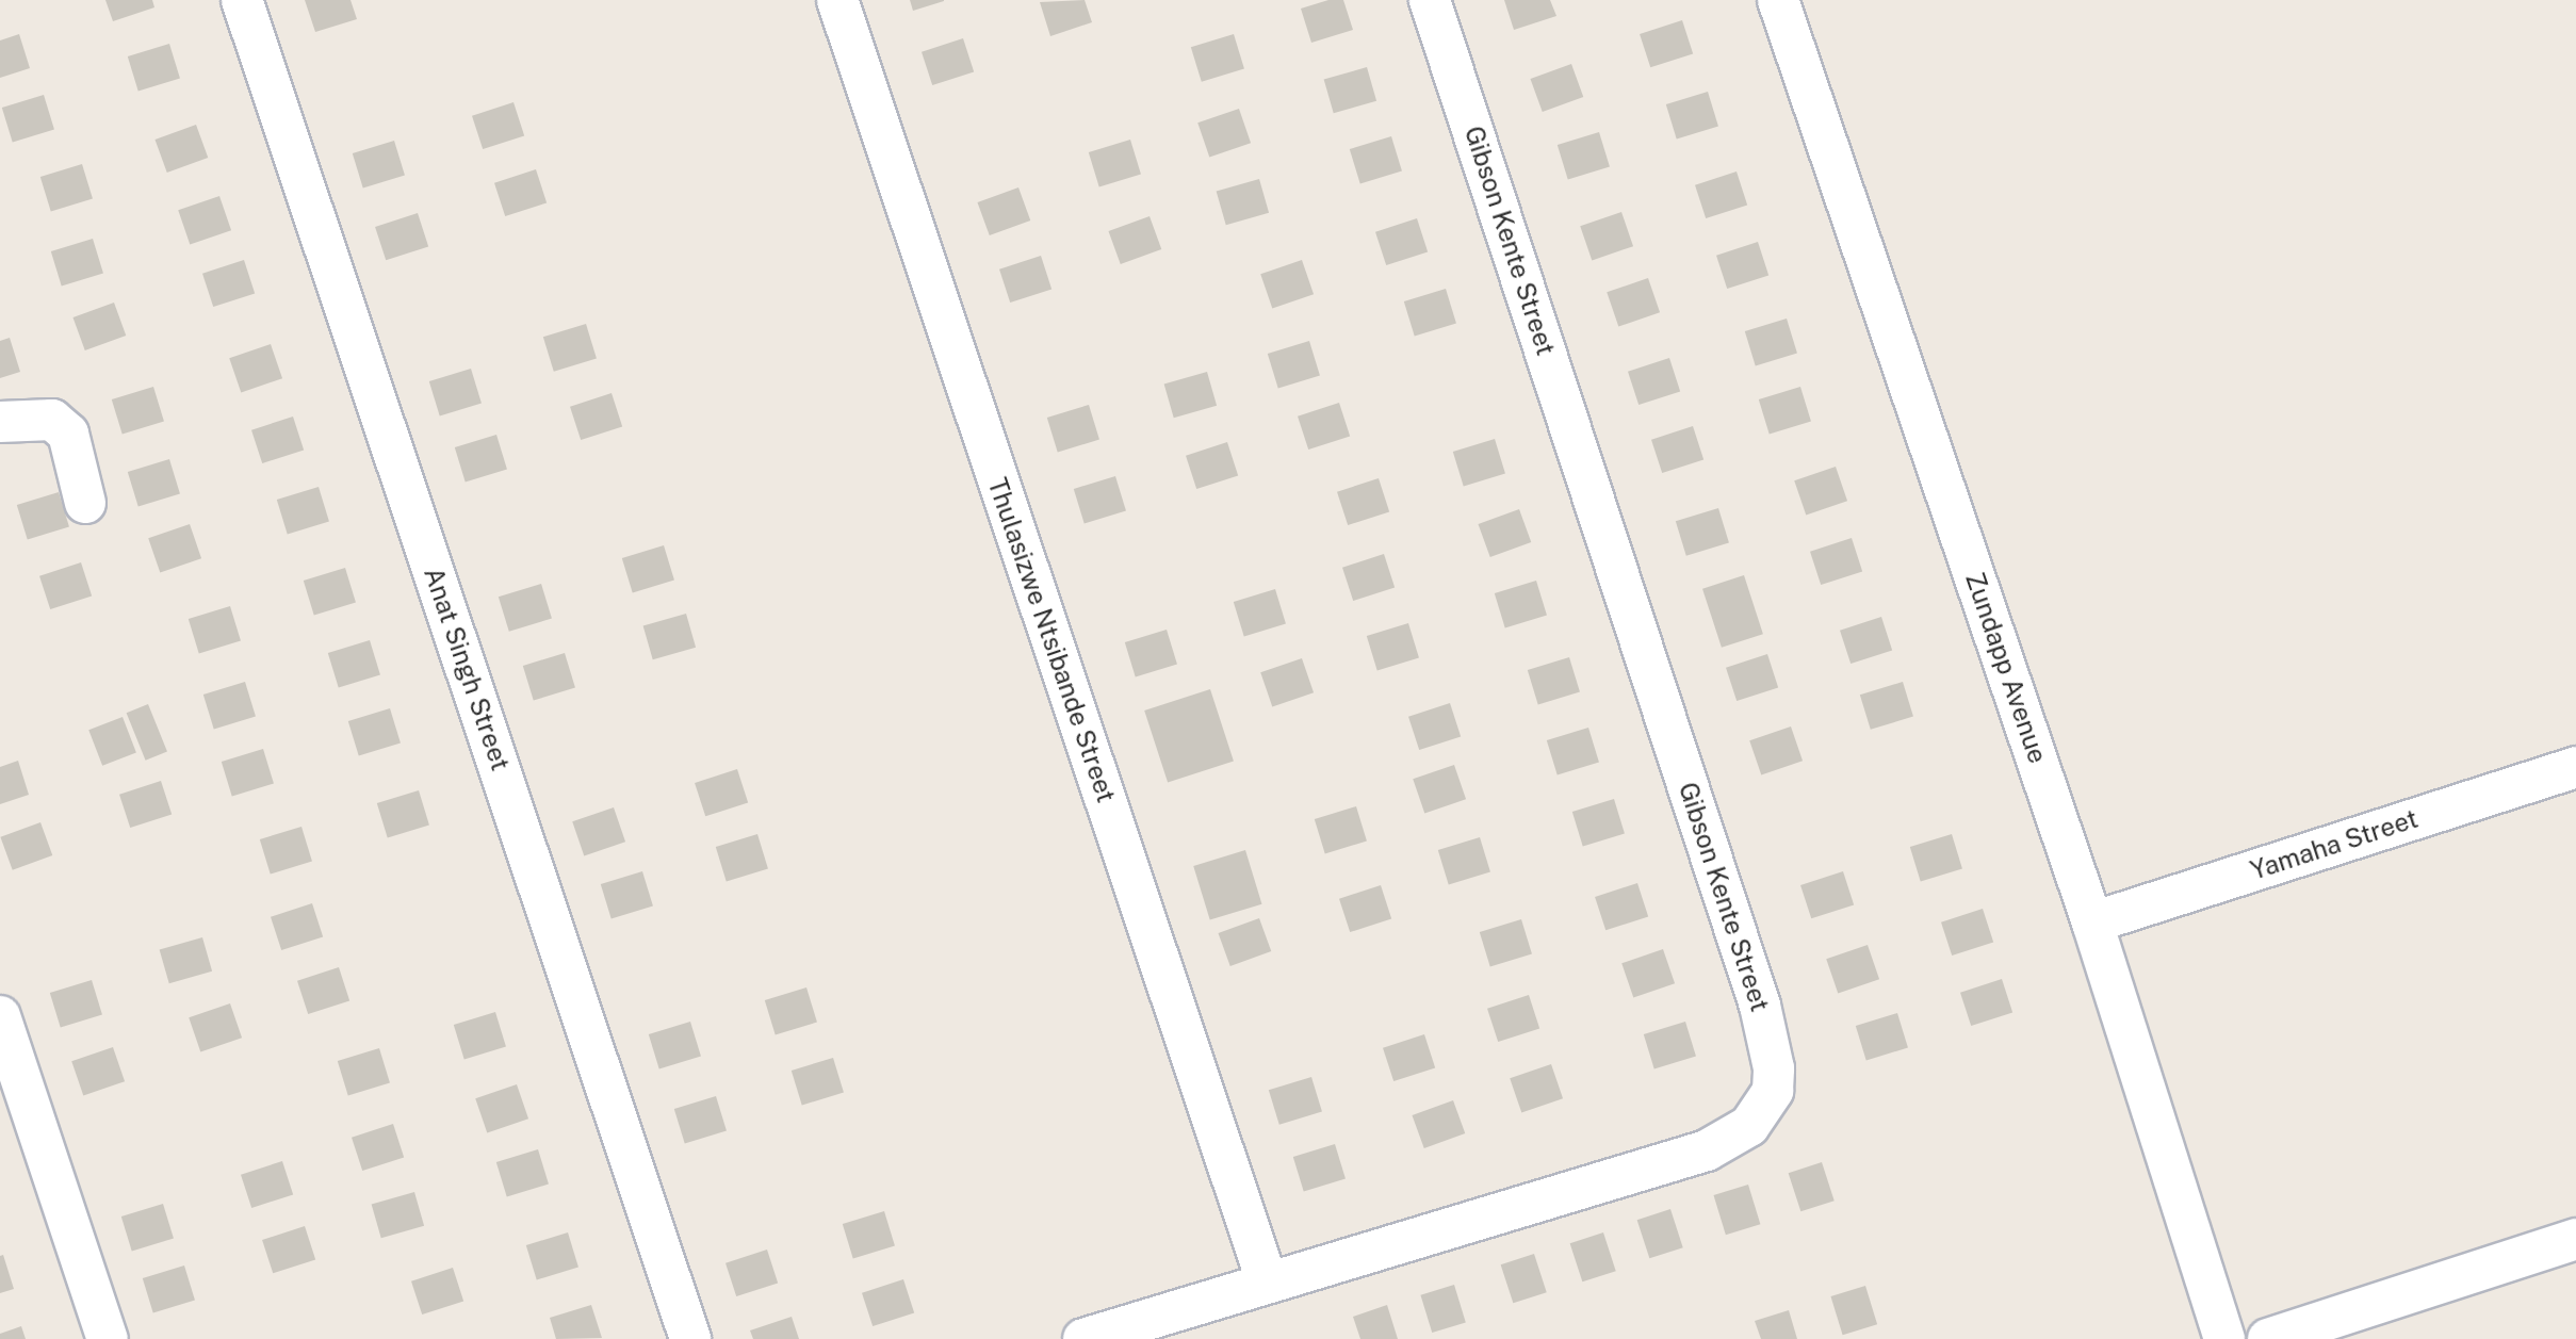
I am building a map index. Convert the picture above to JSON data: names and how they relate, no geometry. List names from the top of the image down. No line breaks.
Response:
{"streets":{"street":["Gibson Kente Street","Thulasizwe Ntsibande Street","Zundapp Avenue","Anat Singh Street","Yamaha Street"]},"crossings":[["Gibson Kente Street","Thulasizwe Ntsibande Street"],["Zundapp Avenue","Yamaha Street"]]}
